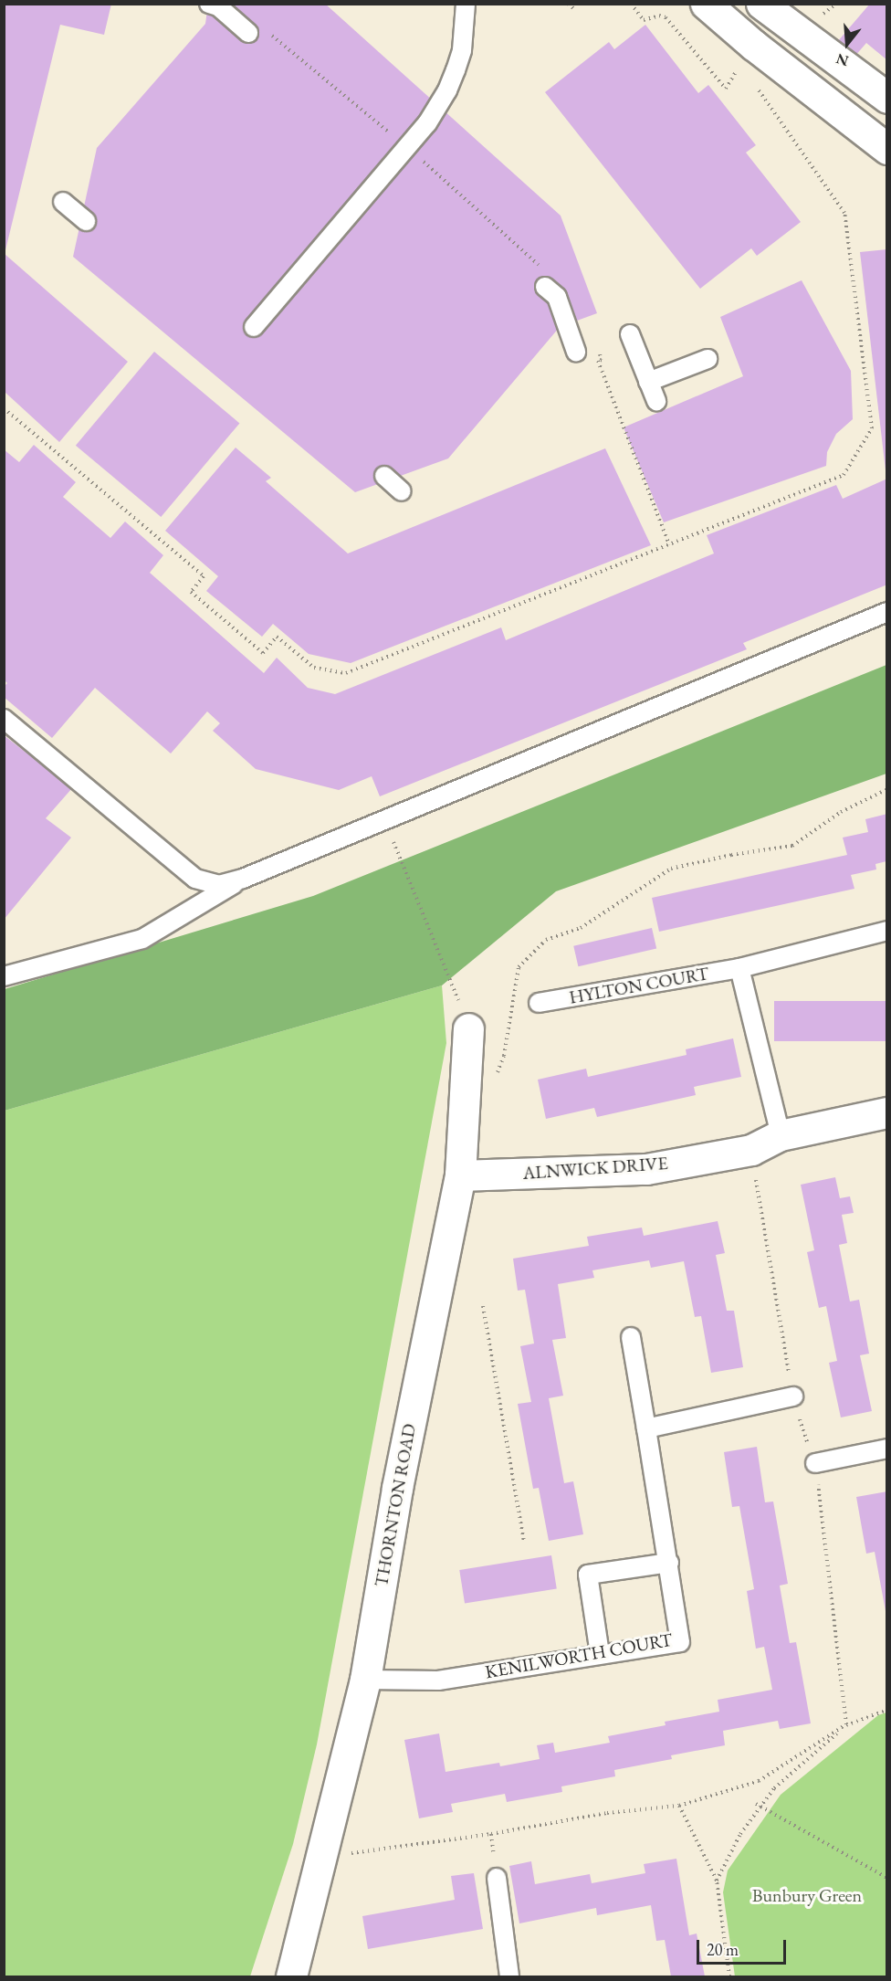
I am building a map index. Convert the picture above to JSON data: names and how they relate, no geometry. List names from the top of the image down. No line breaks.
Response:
{"streets":{"street":["ALNWICK DRIVE","THORNTON ROAD"],"lane":["HYLTON COURT","KENILWORTH COURT"]},"crossings":[["ALNWICK DRIVE","THORNTON ROAD"],["THORNTON ROAD","KENILWORTH COURT"]],"parks":["Bunbury Green"],"scale_bar":"20 m","north":"bottom"}
